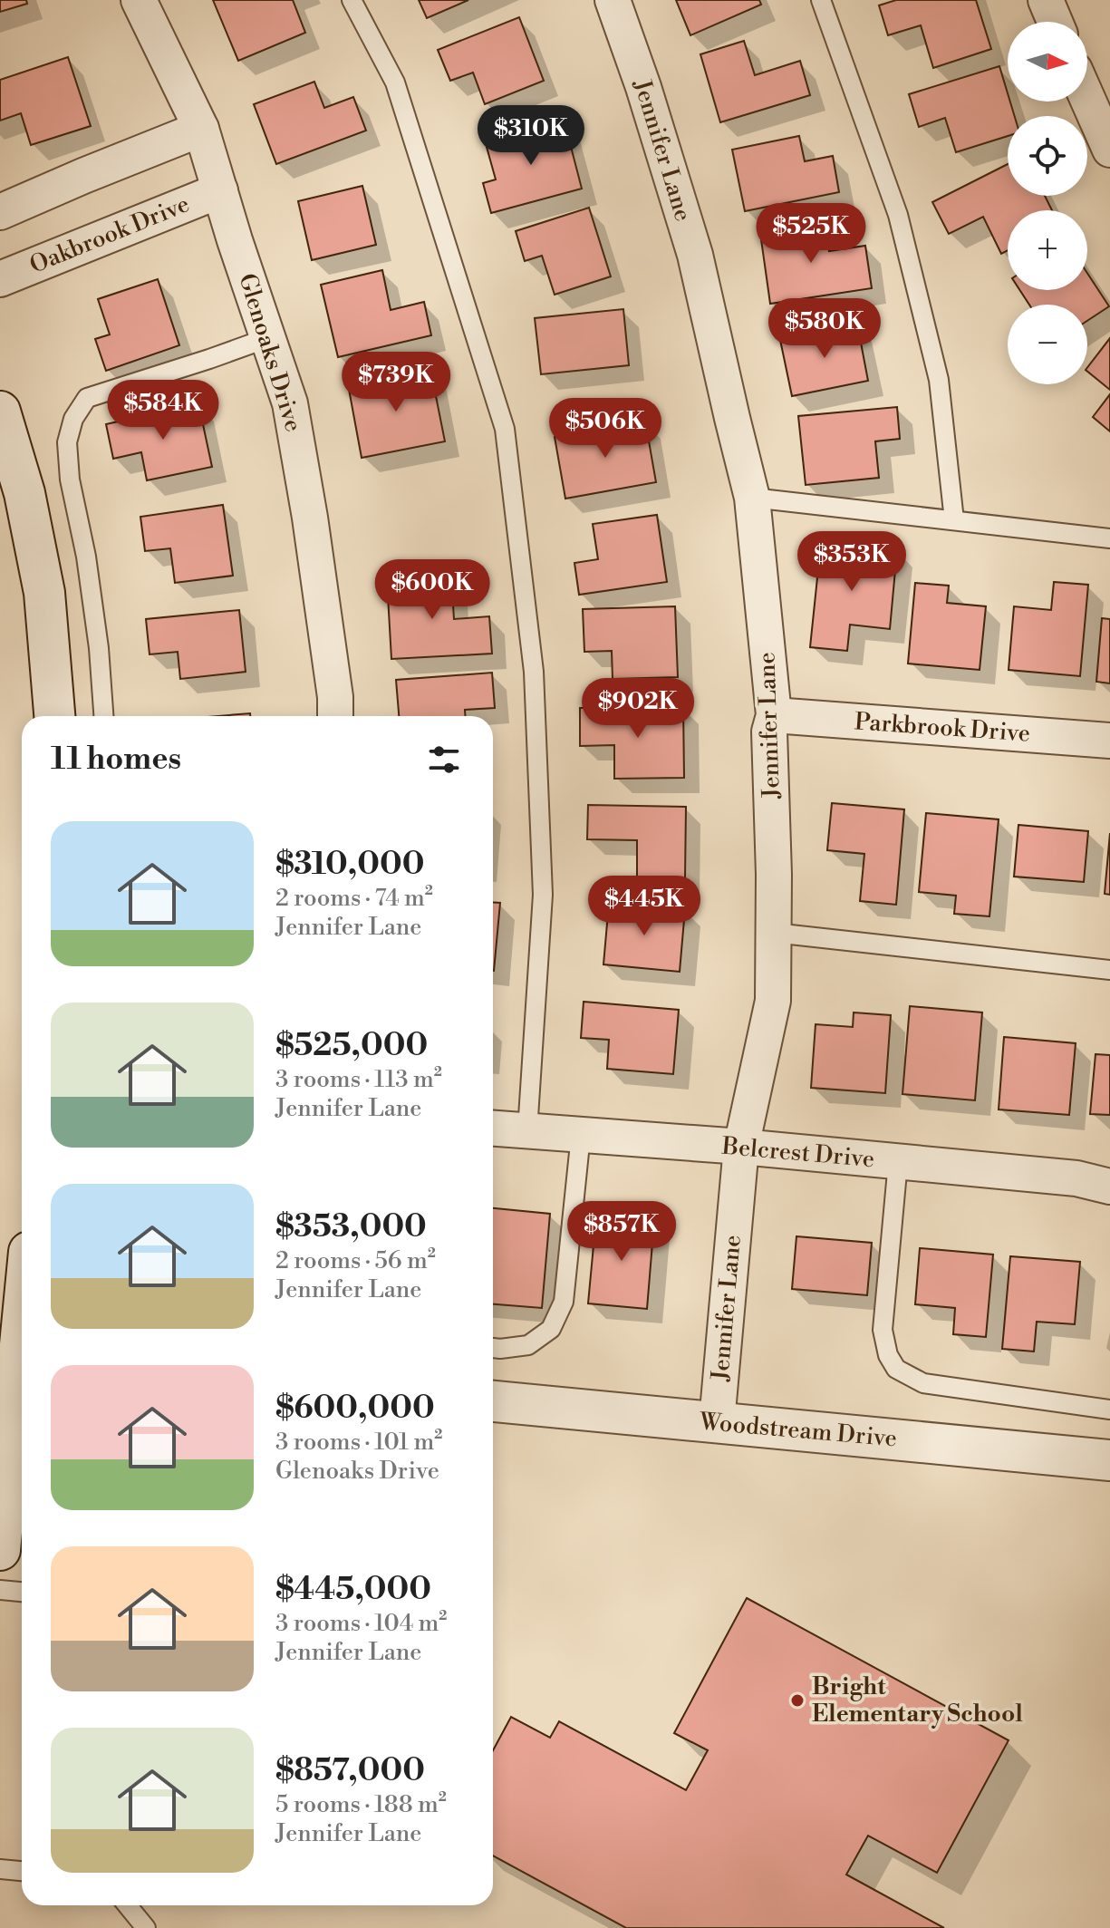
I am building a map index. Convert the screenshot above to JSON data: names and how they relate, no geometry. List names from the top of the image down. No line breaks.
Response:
{"streets":{"street":["Jennifer Lane","Oakbrook Drive","Glenoaks Drive","Parkbrook Drive","Belcrest Drive","Woodstream Drive"]},"crossings":[["Jennifer Lane","Parkbrook Drive"],["Jennifer Lane","Belcrest Drive"],["Jennifer Lane","Woodstream Drive"],["Oakbrook Drive","Glenoaks Drive"]],"places":["Bright Elementary School"],"north":"right","page":{"map_buttons":["+","−"],"price":["$310K","$525K","$580K","$739K","$584K","$506K","$353K","$600K","$902K","$445K","$857K"],"heading":"11 homes","list":[{"name":"$310,000","note":"2 rooms · 74 m² · Jennifer Lane"},{"name":"$525,000","note":"3 rooms · 113 m² · Jennifer Lane"},{"name":"$353,000","note":"2 rooms · 56 m² · Jennifer Lane"},{"name":"$600,000","note":"3 rooms · 101 m² · Glenoaks Drive"},{"name":"$445,000","note":"3 rooms · 104 m² · Jennifer Lane"},{"name":"$857,000","note":"5 rooms · 188 m² · Jennifer Lane"}]}}
